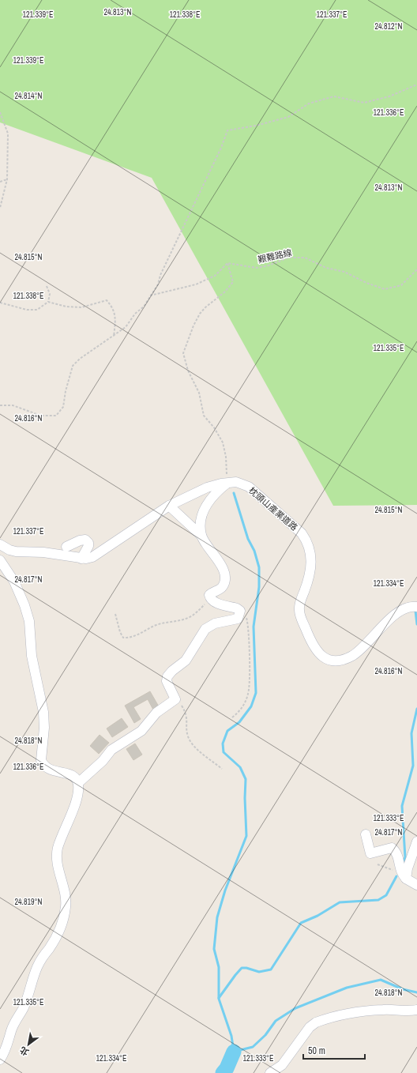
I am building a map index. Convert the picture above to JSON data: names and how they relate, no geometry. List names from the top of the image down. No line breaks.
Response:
{"streets":{"street":["枕頭山產業道路"],"path":["艱難路線"]},"scale_bar":"50 m","north":"bottom left","coordinates":["24.813°N","121.339°E","121.338°E","121.337°E","24.812°N","24.814°N","121.336°E","24.815°N","121.335°E","24.816°N","24.817°N","121.334°E","24.818°N","121.333°E","24.819°N"]}
